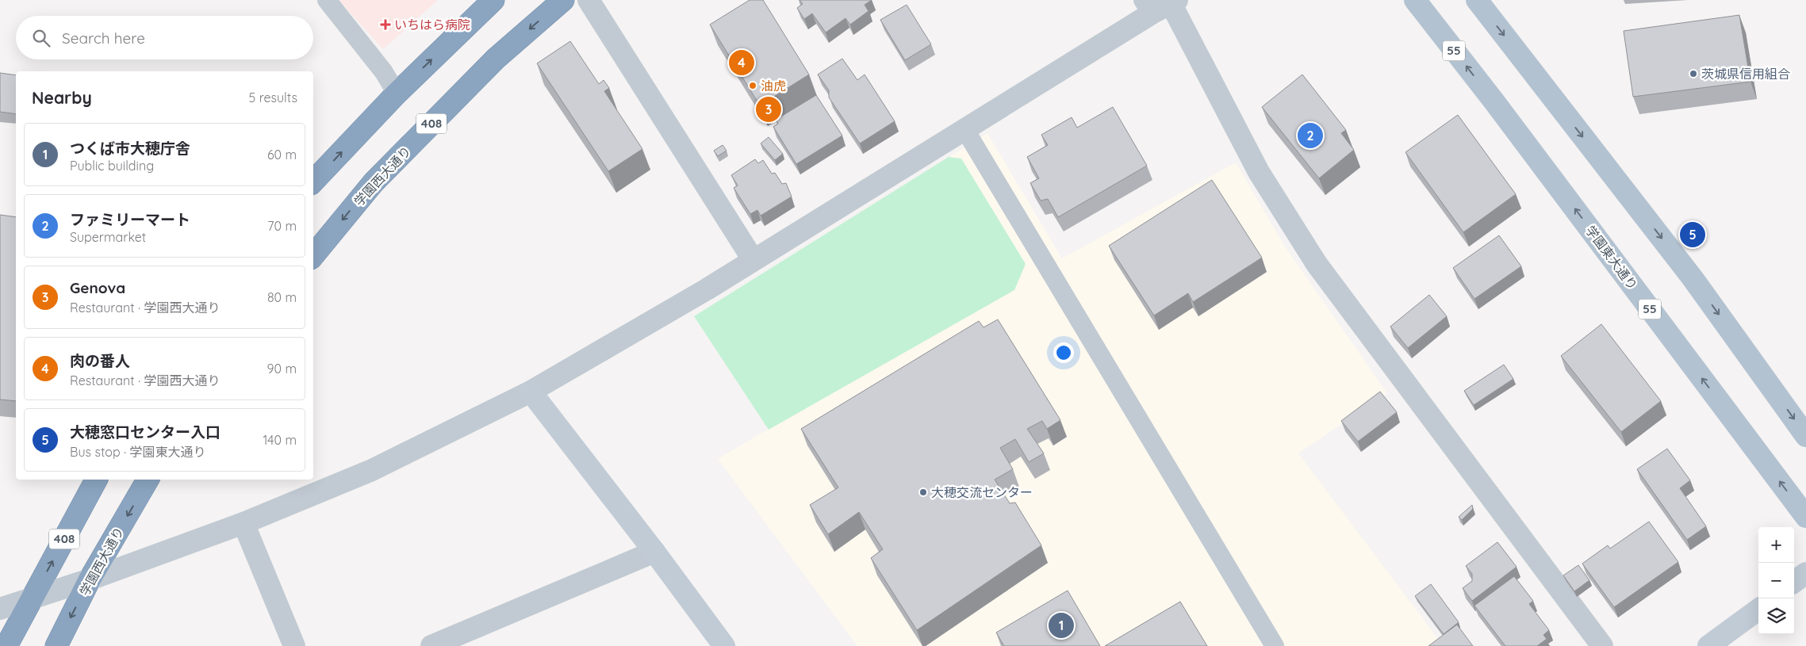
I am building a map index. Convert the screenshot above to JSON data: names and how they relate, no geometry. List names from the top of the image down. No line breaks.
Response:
{"streets":{"highway":["408","学園西大通り"],"main road":["55","学園東大通り"]},"places":{"health":["いちはら病院"],"other":["茨城県信用組合","油虎","大穂交流センター"]},"page":{"search":"Search here","pins":["4","3","2","5","1"],"heading":["Nearby","5 results"],"list":[{"mark":"1","name":"つくば市大穂庁舎","note":"Public building","value":"60 m"},{"mark":"2","name":"ファミリーマート","note":"Supermarket","value":"70 m"},{"mark":"3","name":"Genova","note":"Restaurant · 学園西大通り","value":"80 m"},{"mark":"4","name":"肉の番人","note":"Restaurant · 学園西大通り","value":"90 m"},{"mark":"5","name":"大穂窓口センター入口","note":"Bus stop · 学園東大通り","value":"140 m"}],"map_buttons":["+","−"]}}
